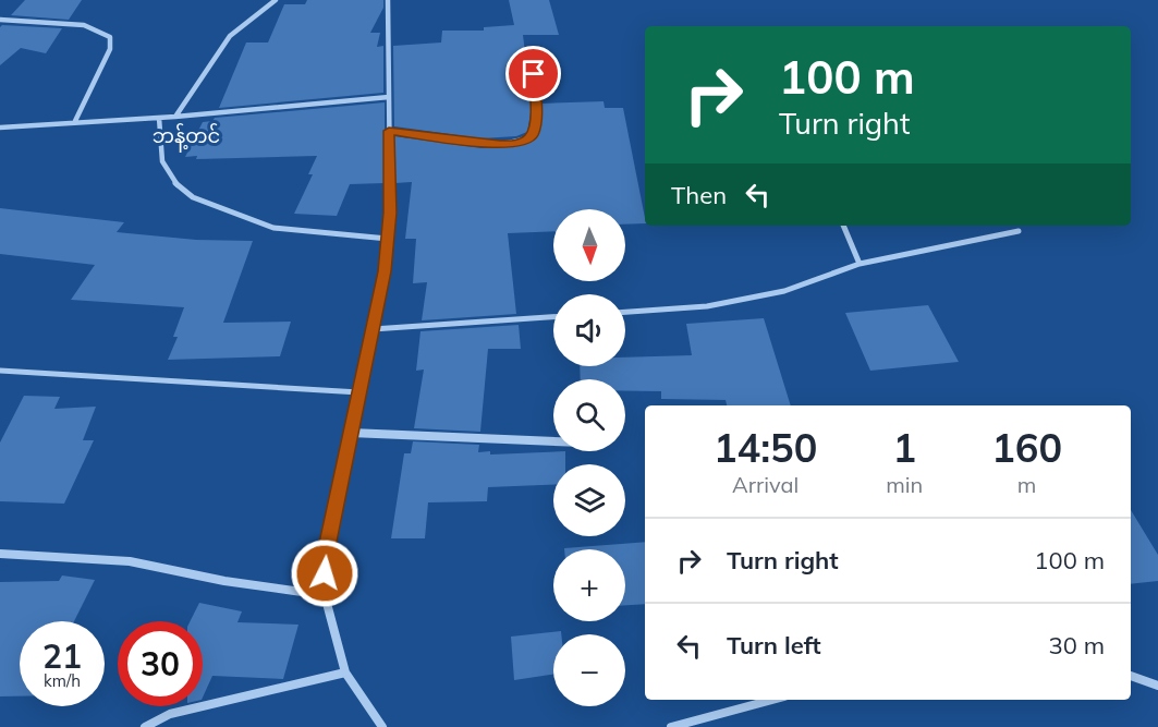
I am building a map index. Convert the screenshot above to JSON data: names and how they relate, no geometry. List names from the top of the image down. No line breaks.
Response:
{"districts":["ဘန့်တင်"],"north":"bottom","page":{"turn":["100 m","Turn right"],"then":"Then","map_buttons":["+","−"],"eta":["14:50","Arrival","1","min","160","m"],"list":[{"name":"Turn right","value":"100 m"},{"name":"Turn left","value":"30 m"}],"speed":"21 km/h","limit":"30"}}
